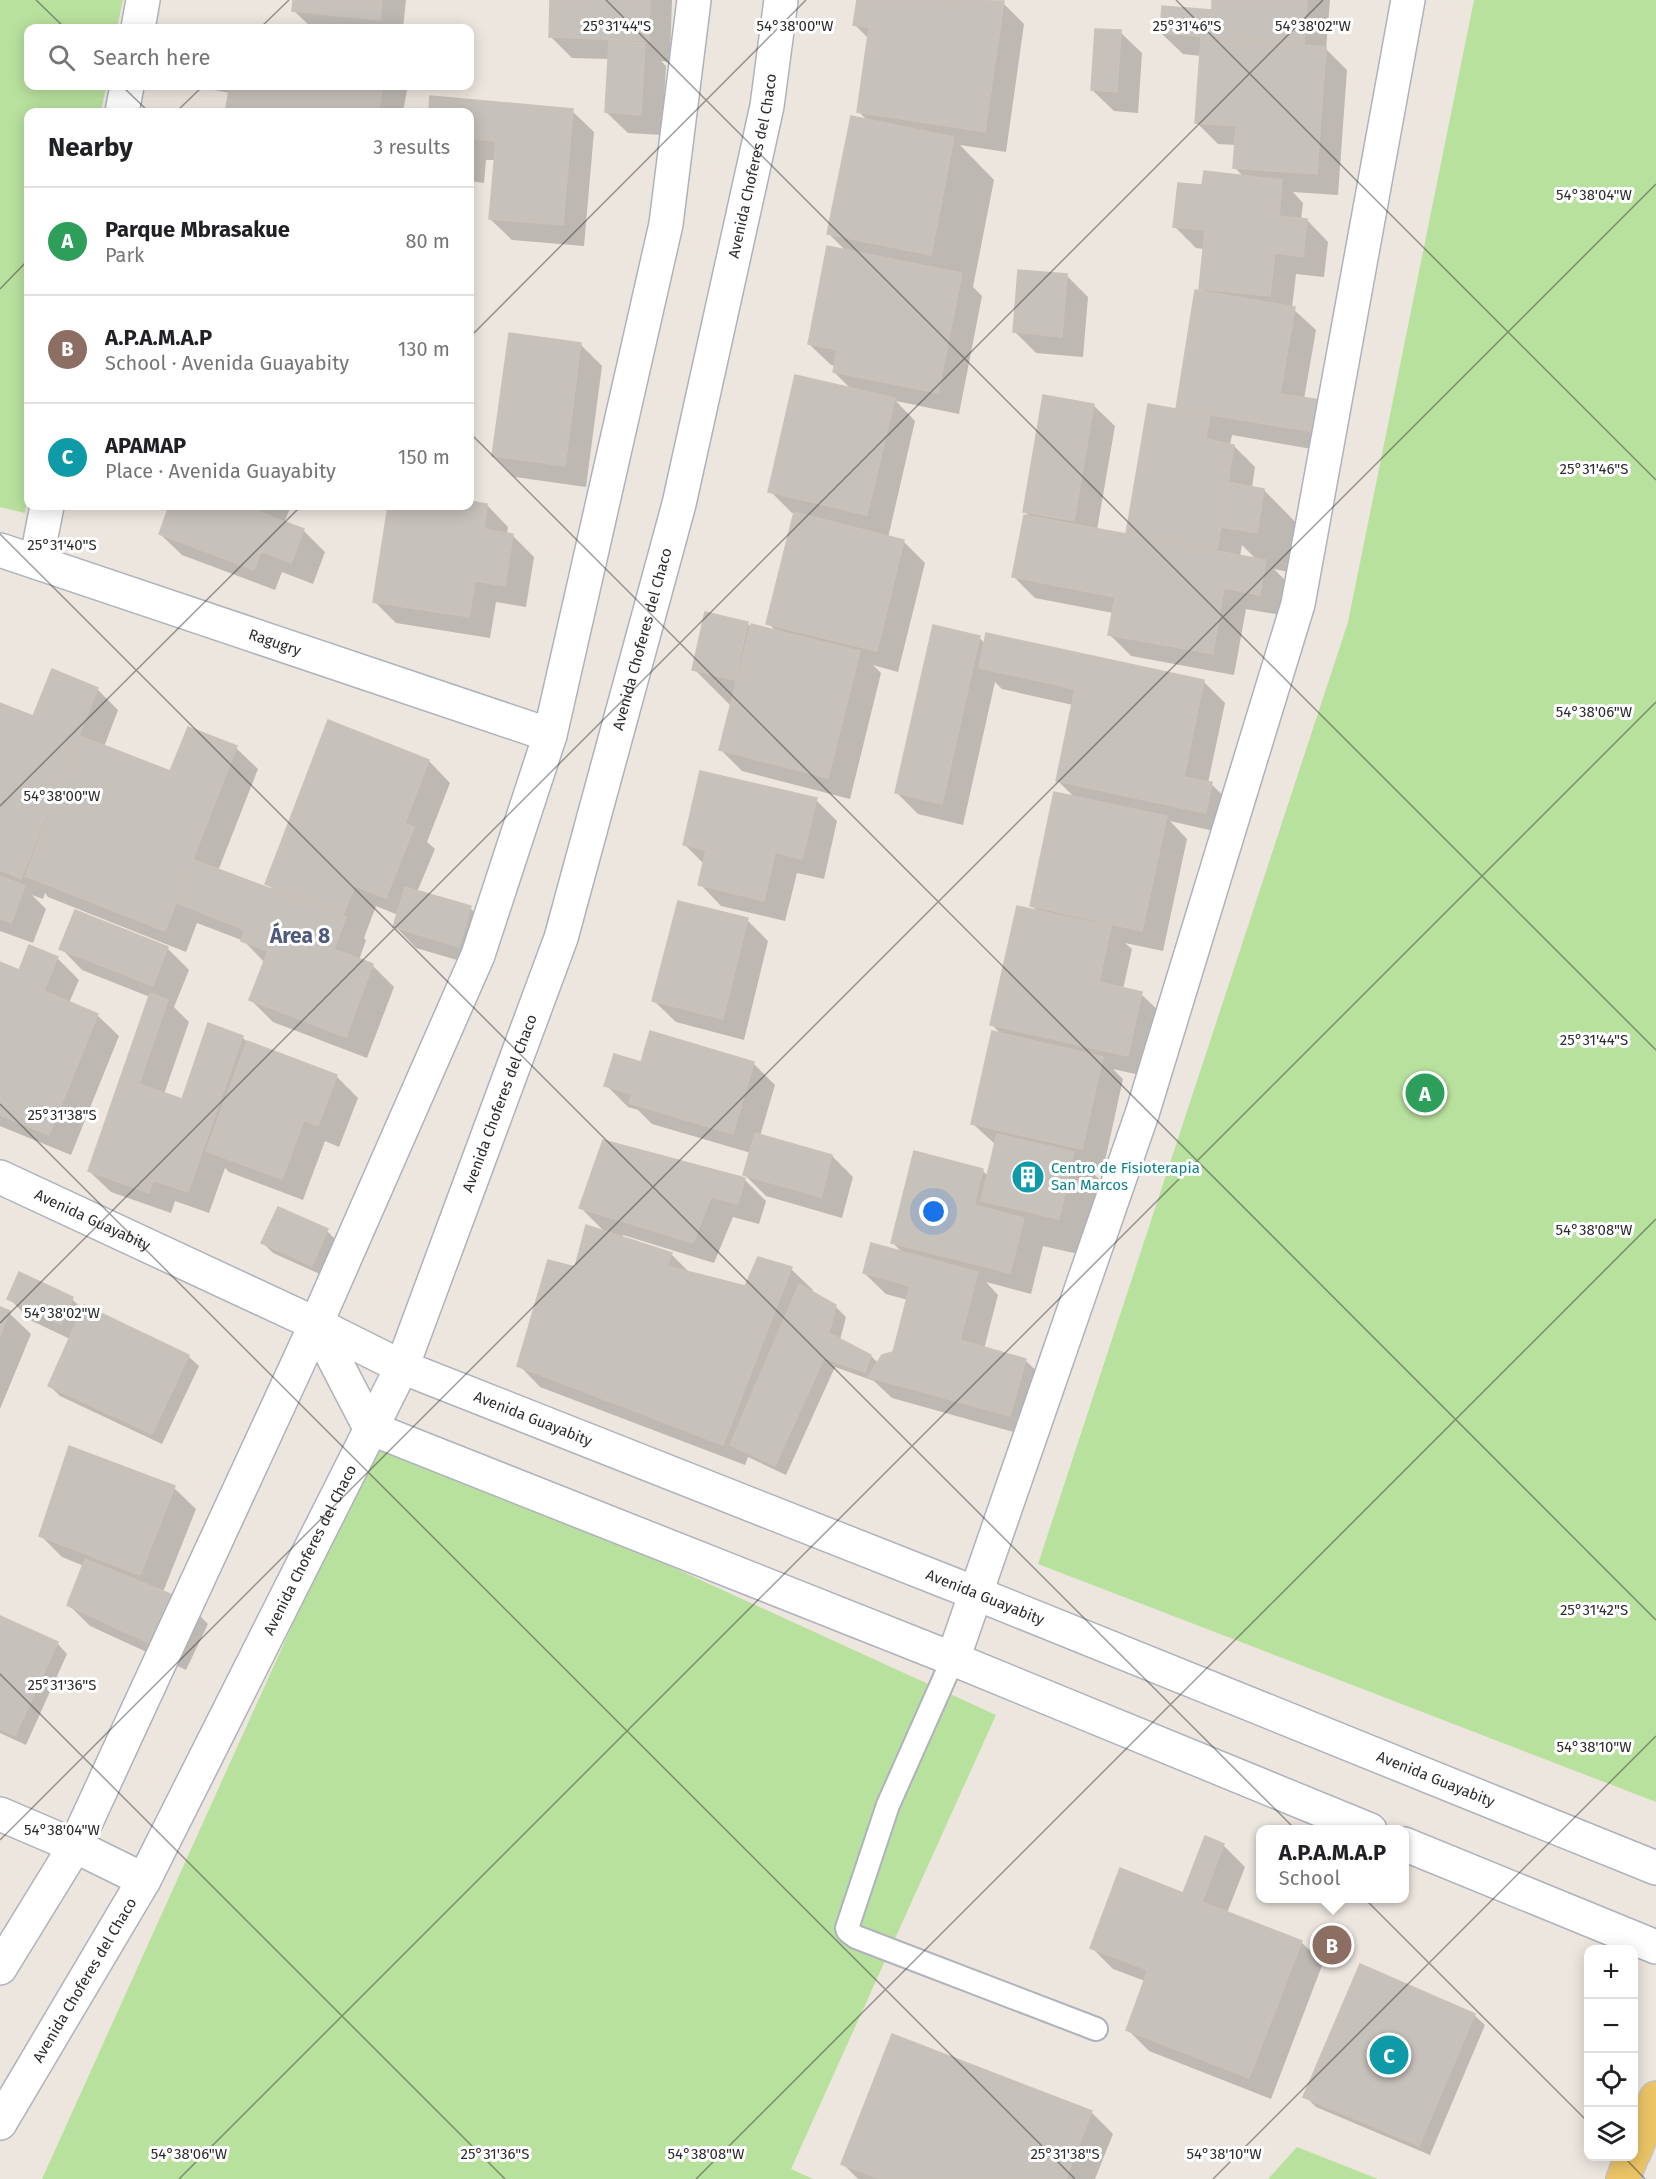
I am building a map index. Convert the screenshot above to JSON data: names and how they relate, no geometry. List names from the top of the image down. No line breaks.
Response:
{"streets":{"street":["Avenida Choferes del Chaco","Ragugry","Avenida Guayabity"]},"crossings":[["Avenida Choferes del Chaco","Avenida Guayabity"]],"districts":["Área 8"],"places":{"building":["Centro de Fisioterapia San Marcos"]},"page":{"search":"Search here","heading":["Nearby","3 results"],"list":[{"mark":"A","name":"Parque Mbrasakue","note":"Park","value":"80 m"},{"mark":"B","name":"A.P.A.M.A.P","note":"School · Avenida Guayabity","value":"130 m"},{"mark":"C","name":"APAMAP","note":"Place · Avenida Guayabity","value":"150 m"}],"pins":["A","B","C"],"popup":["A.P.A.M.A.P","School"],"map_buttons":["+","−"]},"coordinates":["25°31'44\"S","54°38'00\"W","25°31'46\"S","54°38'02\"W","54°38'04\"W","25°31'40\"S","54°38'06\"W","25°31'38\"S","54°38'08\"W","25°31'42\"S","25°31'36\"S","54°38'10\"W"]}
